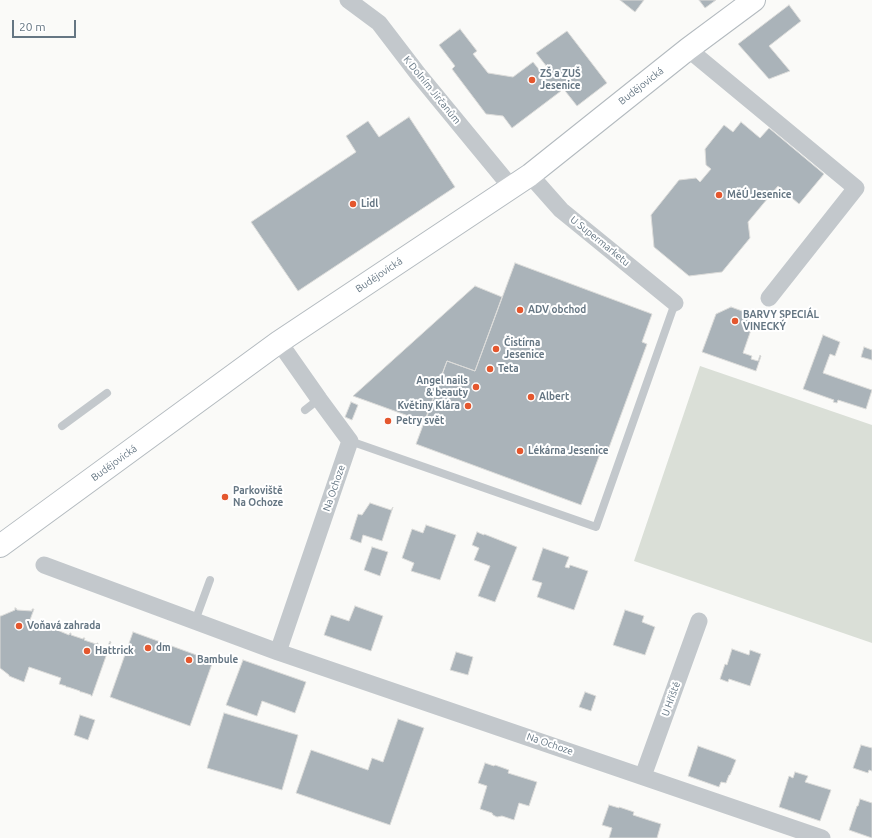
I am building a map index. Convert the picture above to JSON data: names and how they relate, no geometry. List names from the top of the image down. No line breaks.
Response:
{"streets":{"main road":["Budějovická"],"street":["K Dolním Jirčanům","U Supermarketu","Na Ochoze","U Hřiště"]},"crossings":[["Budějovická","K Dolním Jirčanům"],["Budějovická","U Supermarketu"],["Na Ochoze","U Hřiště"]],"places":["ZŠ a ZUŠ Jesenice","MěÚ Jesenice","Lidl","ADV obchod","BARVY SPECIÁL VINECKÝ","Čistírna Jesenice","Teta","Angel nails & beauty","Albert","Květiny Klára","Petry svět","Lékárna Jesenice","Parkoviště Na Ochoze","Voňavá zahrada","dm","Hattrick","Bambule"],"scale_bar":"20 m"}
